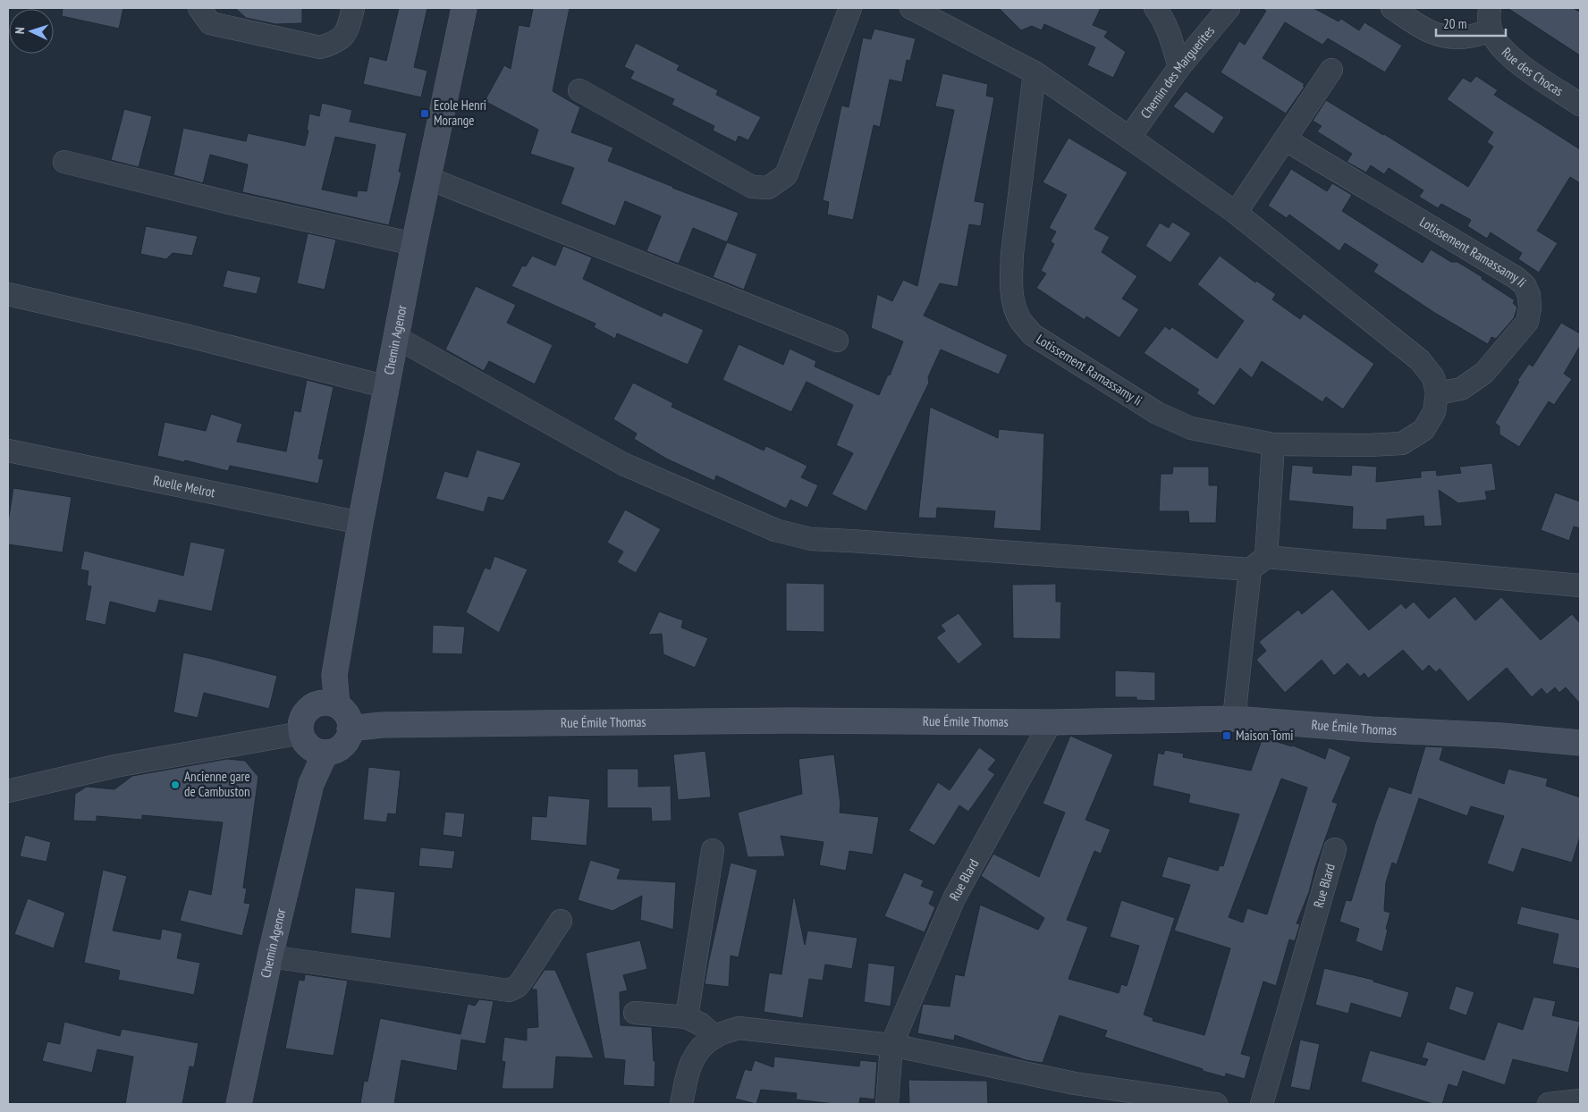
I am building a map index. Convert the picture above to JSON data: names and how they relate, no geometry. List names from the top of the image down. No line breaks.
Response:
{"streets":{"street":["Rue des Chocas","Chemin des Marguerites","Lotissement Ramassamy Ii","Chemin Agenor","Ruelle Melrot","Rue Émile Thomas","Rue Blard"]},"crossings":[["Chemin Agenor","Ruelle Melrot"],["Chemin Agenor","Rue Émile Thomas"],["Rue Émile Thomas","Rue Blard"]],"places":{"transit":["Ecole Henri Morange","Maison Tomi"],"other":["Ancienne gare de Cambuston"]},"scale_bar":"20 m","north":"left"}
